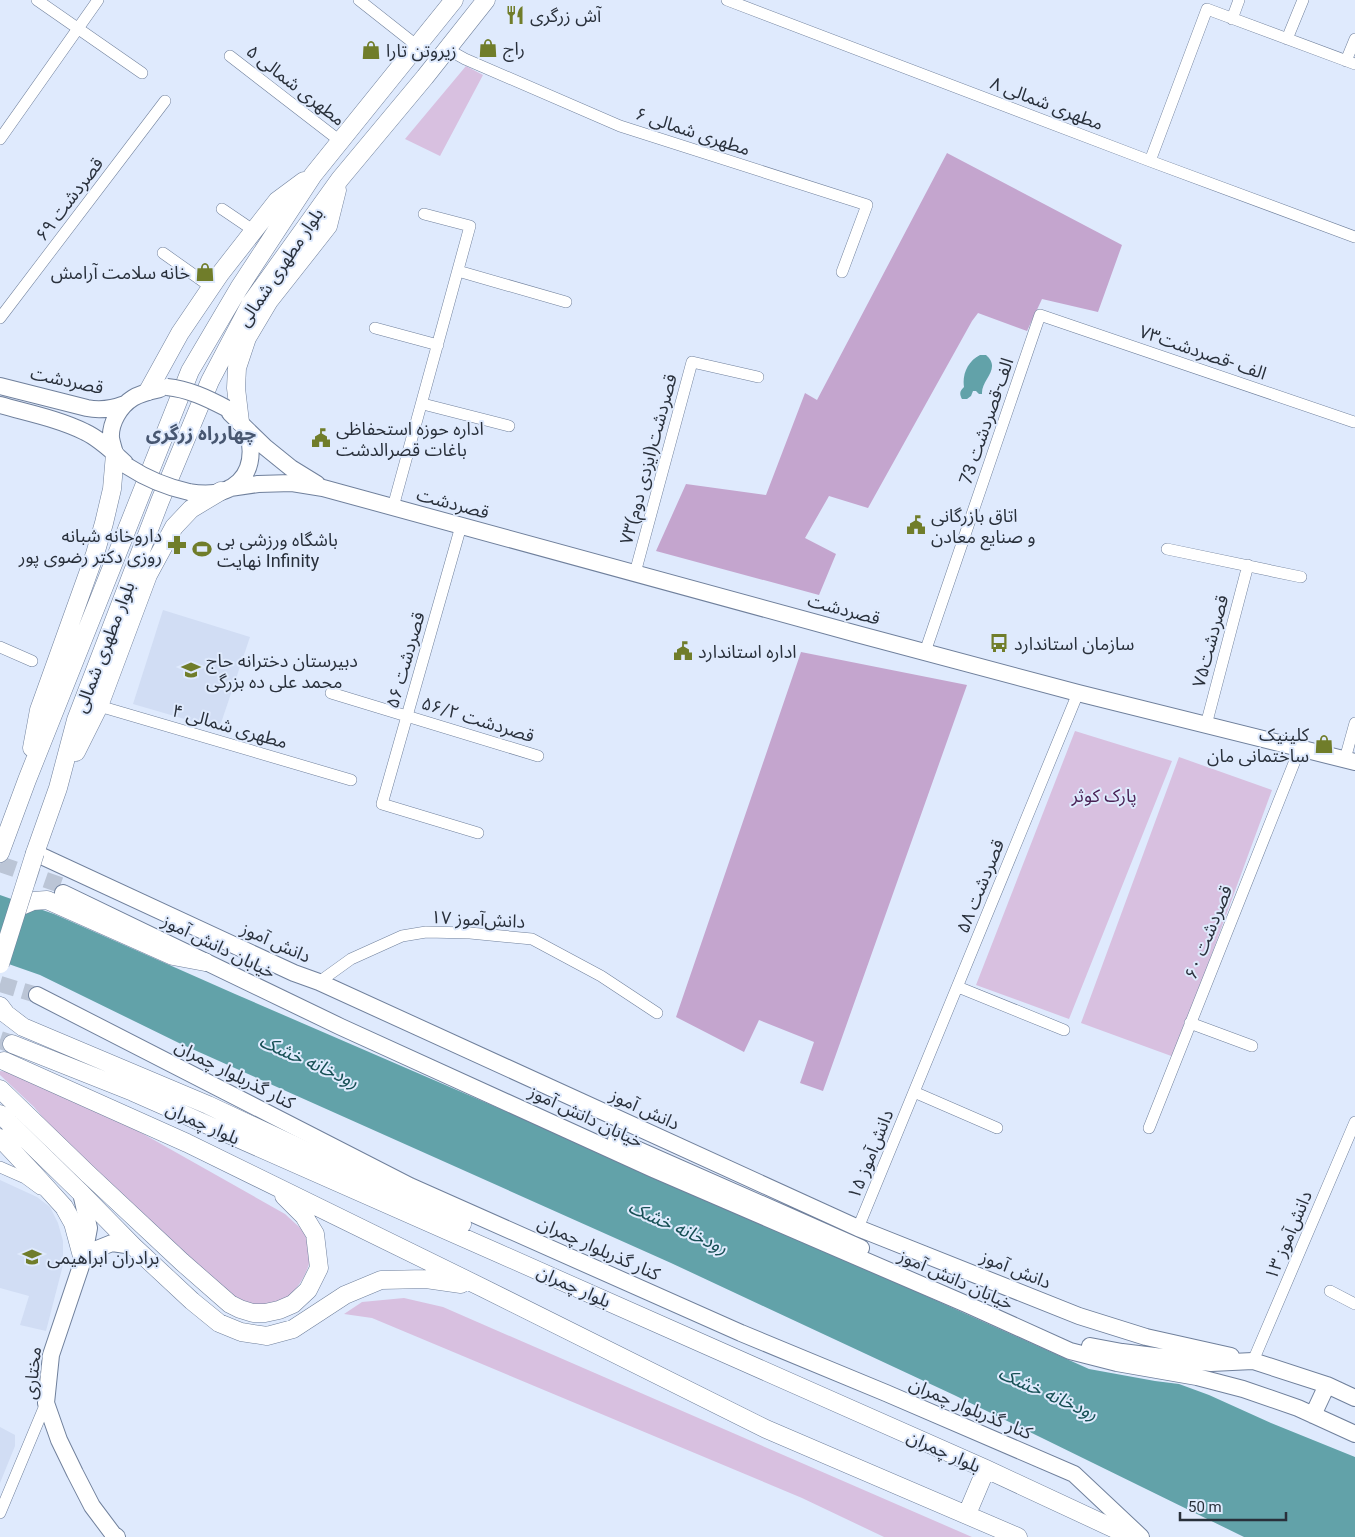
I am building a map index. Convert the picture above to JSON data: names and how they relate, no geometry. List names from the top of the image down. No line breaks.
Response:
{"streets":{"main road":["بلوار مطهرى شمالى","قصردشت","دانش آموز","خیابان دانش آموز","کنار گذربلوار چمران","بلوار چمران","مختاری"],"street":["۵ مطهری شمالی","۸ مطهری شمالی","۶ مطهری شمالی","۶۹ قصردشت","الف -قصردشت۷۳","73 الف-قصردشت","۷۳قصردشت(ایزدی دوم)","قصردشت۷۵","۵۶ قصردشت","۵۶/۲ قصردشت","۴ مطهری شمالی","قصردشت ۵۸","دانش‌آموز ۱۷","۶۰ قصردشت","دانش‌آموز ۱۵","دانش‌آموز ۱۳"]},"crossings":[["۵ مطهری شمالی","بلوار مطهرى شمالى"],["۶ مطهری شمالی","بلوار مطهرى شمالى"],["بلوار مطهرى شمالى","دانش آموز"],["الف -قصردشت۷۳","73 الف-قصردشت"],["قصردشت","73 الف-قصردشت"],["قصردشت","۷۳قصردشت(ایزدی دوم)"],["قصردشت","قصردشت۷۵"],["قصردشت","۵۶ قصردشت"],["قصردشت","قصردشت ۵۸"],["قصردشت","۶۰ قصردشت"],["۵۶ قصردشت","۵۶/۲ قصردشت"],["قصردشت ۵۸","دانش‌آموز ۱۵"],["دانش‌آموز ۱۷","دانش آموز"],["دانش آموز","خیابان دانش آموز"],["دانش آموز","دانش‌آموز ۱۵"],["دانش آموز","دانش‌آموز ۱۳"]],"districts":["چهارراه زرگری"],"water":["رودخانه خشک"],"parks":["پارک کوثر"],"places":{"restaurant":["آش زرگری"],"shop":["راج","زیروتن تارا","خانه سلامت آرامش","کلینیک ساختمانی مان"],"public building":["اداره حوزه استحفاظی باغات قصرالدشت","اتاق بازرگانی و صنایع معادن","اداره استاندارد"],"pharmacy":["داروخانه شبانه روزی دکتر رضوی پور"],"sports":["باشگاه ورزشی بی نهایت Infinity"],"bus stop":["سازمان استاندارد"],"school or university":["دبیرستان دخترانه حاج محمد علی ده بزرگی","برادران ابراهیمی"]},"scale_bar":"50 m"}
